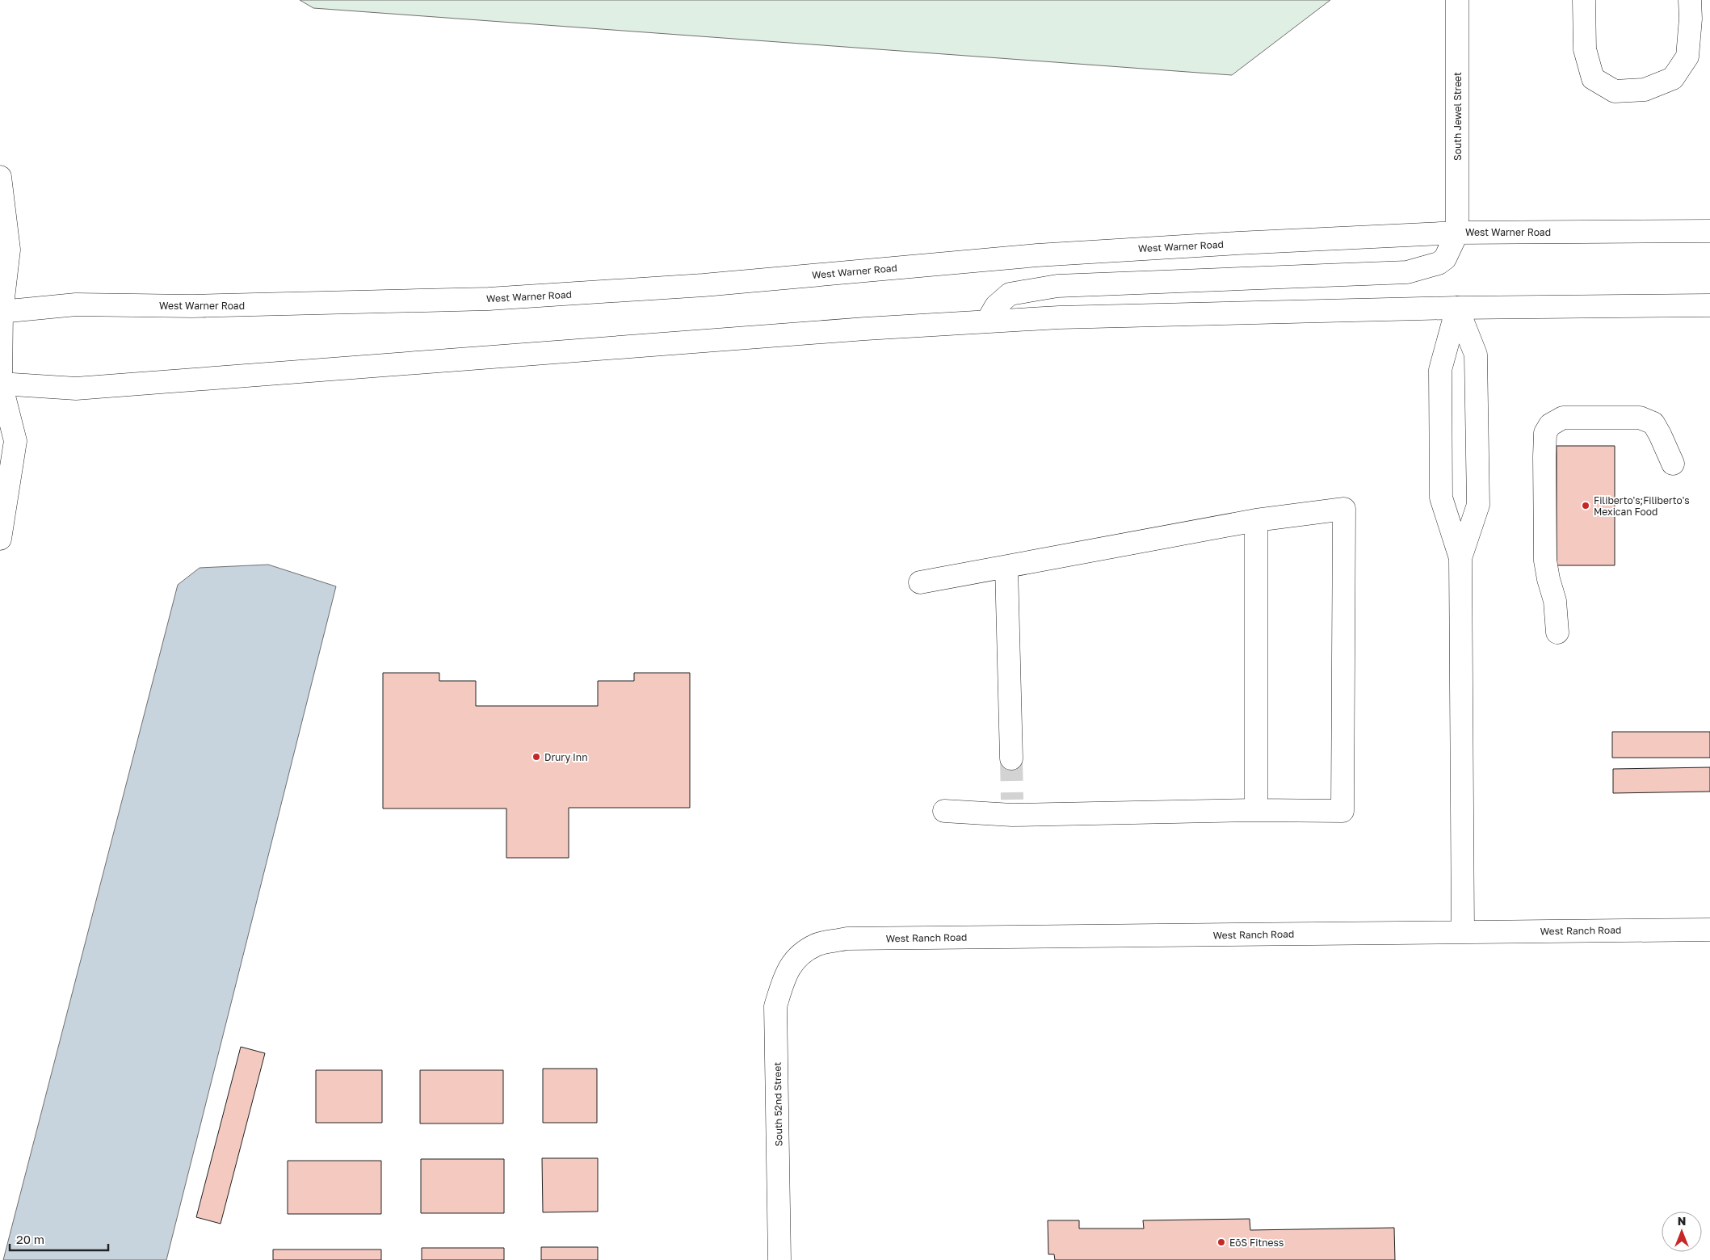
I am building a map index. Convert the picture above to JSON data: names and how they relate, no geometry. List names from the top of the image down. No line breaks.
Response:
{"streets":{"main road":["South Jewel Street","West Warner Road","West Ranch Road","South 52nd Street"]},"crossings":[["South Jewel Street","West Warner Road"],["West Ranch Road","South 52nd Street"]],"places":["Filiberto's;Filiberto's Mexican Food","Drury Inn","EōS Fitness"],"scale_bar":"20 m","north":"top"}
